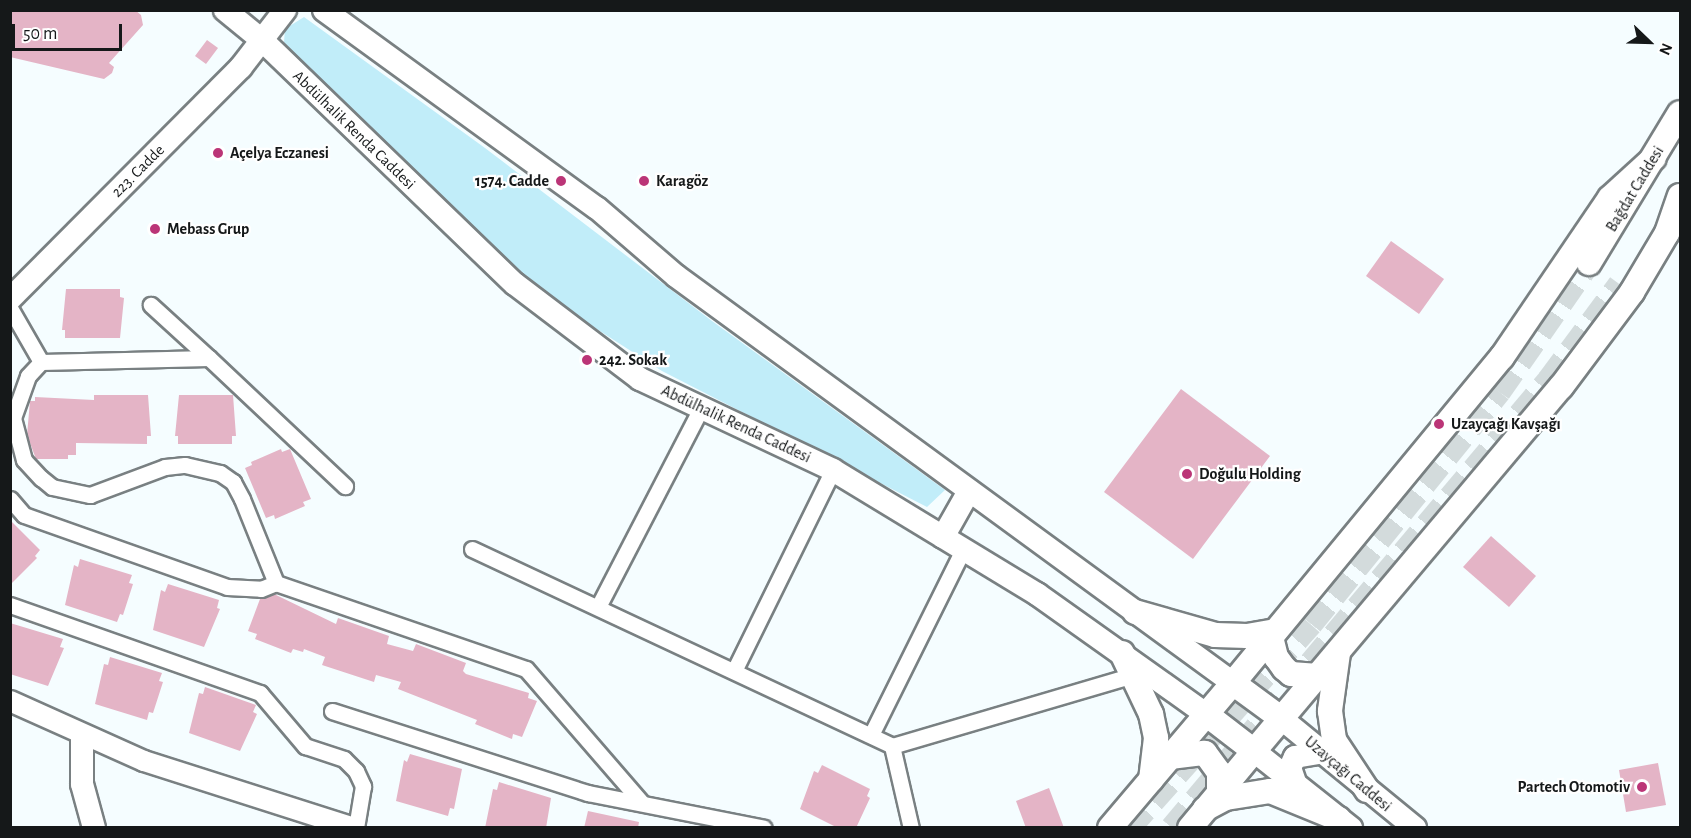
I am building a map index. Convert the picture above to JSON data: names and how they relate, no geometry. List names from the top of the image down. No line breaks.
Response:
{"streets":{"main road":["Abdülhalik Renda Caddesi","223. Cadde","Bağdat Caddesi","Uzayçağı Caddesi"]},"crossings":[["Abdülhalik Renda Caddesi","223. Cadde"]],"places":["Açelya Eczanesi","1574. Cadde","Karagöz","Mebass Grup","242. Sokak","Uzayçağı Kavşağı","Doğulu Holding","Partech Otomotiv"],"scale_bar":"50 m","north":"bottom right"}
